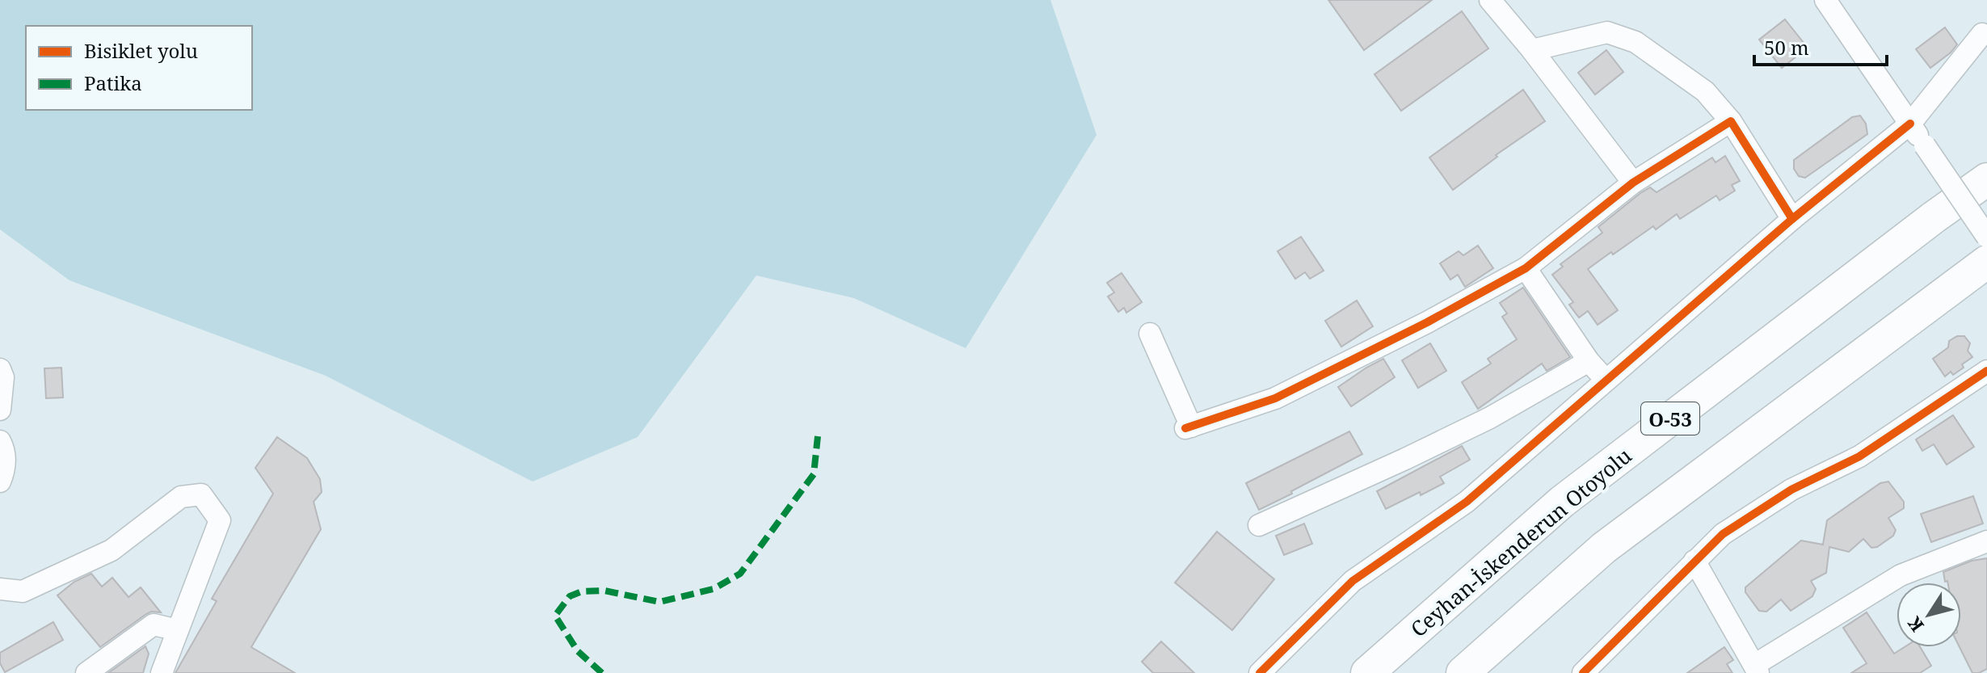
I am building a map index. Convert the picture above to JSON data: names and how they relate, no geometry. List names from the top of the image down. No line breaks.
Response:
{"streets":{"highway":["O-53","Ceyhan-İskenderun Otoyolu"]},"legend":["Bisiklet yolu","Patika"],"scale_bar":"50 m","north":"bottom left"}
